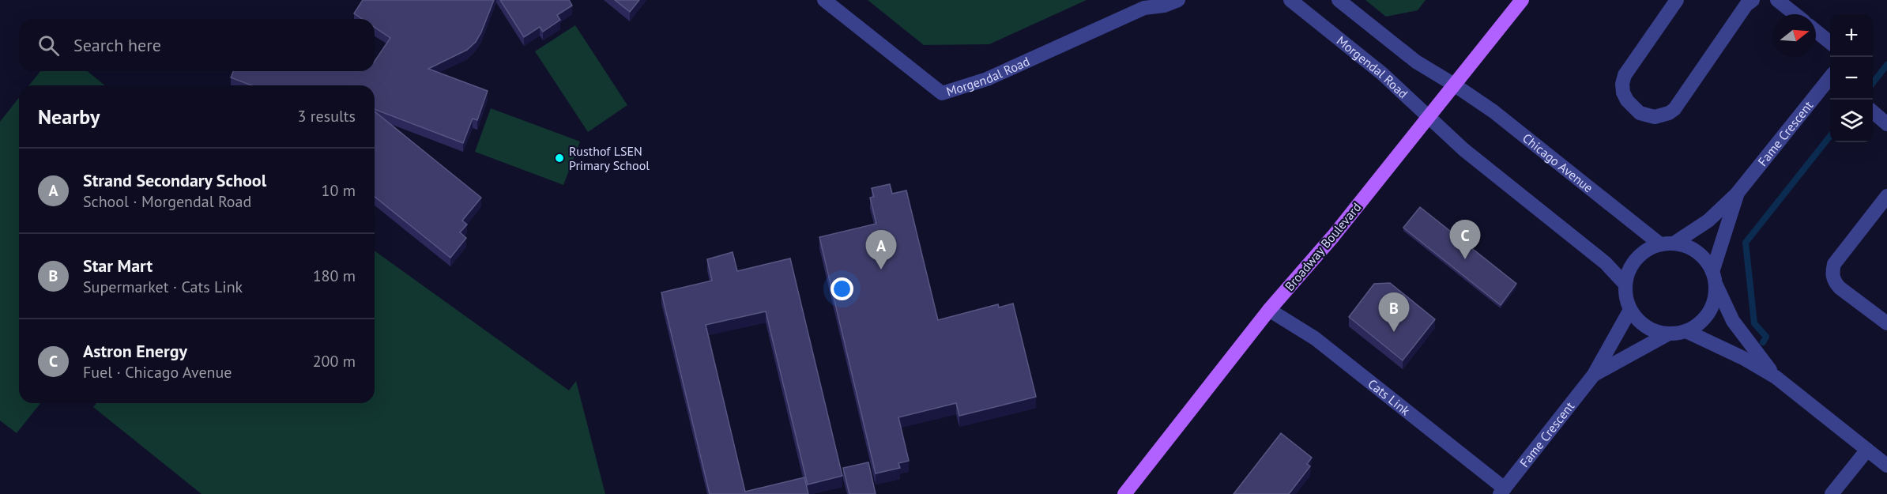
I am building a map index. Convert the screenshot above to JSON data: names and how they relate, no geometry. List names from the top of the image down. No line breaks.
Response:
{"streets":{"main road":["Broadway Boulevard"],"street":["Morgendal Road","Fame Crescent","Chicago Avenue","Cats Link"]},"crossings":[["Morgendal Road","Broadway Boulevard"],["Fame Crescent","Chicago Avenue"],["Fame Crescent","Cats Link"],["Chicago Avenue","Broadway Boulevard"],["Broadway Boulevard","Cats Link"]],"places":["Rusthof LSEN Primary School"],"north":"right","page":{"map_buttons":["+","−"],"search":"Search here","heading":["Nearby","3 results"],"list":[{"mark":"A","name":"Strand Secondary School","note":"School · Morgendal Road","value":"10 m"},{"mark":"B","name":"Star Mart","note":"Supermarket · Cats Link","value":"180 m"},{"mark":"C","name":"Astron Energy","note":"Fuel · Chicago Avenue","value":"200 m"}],"pins":["C","A","B"]}}
